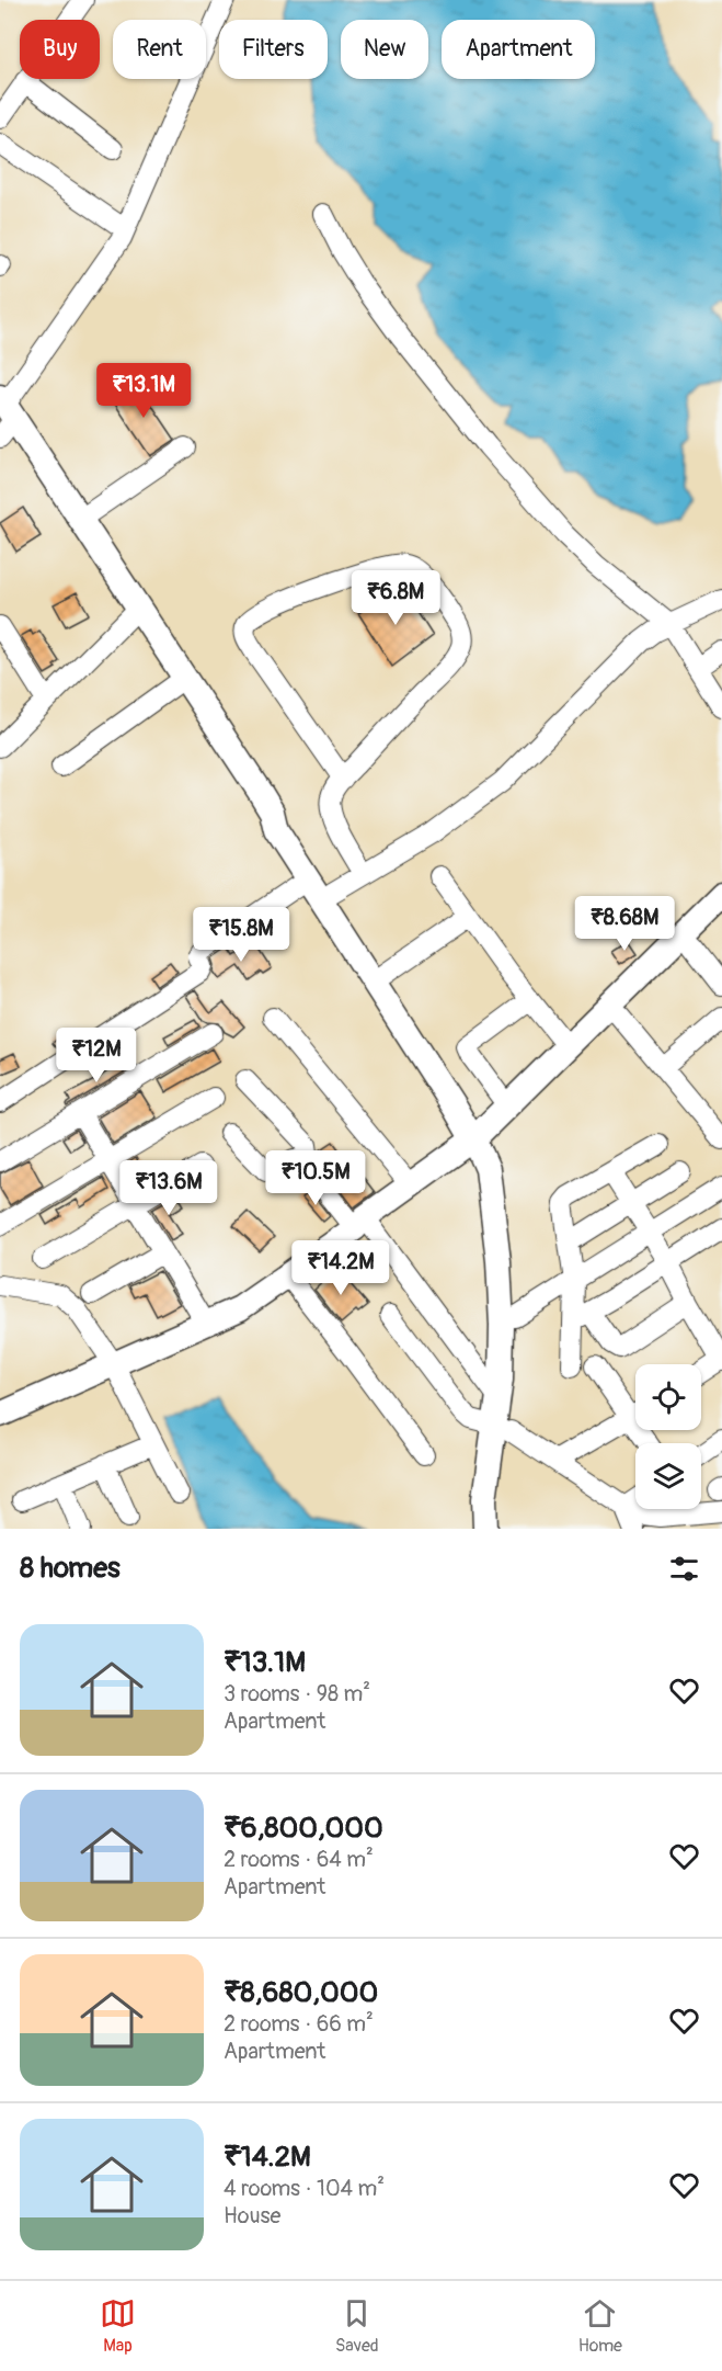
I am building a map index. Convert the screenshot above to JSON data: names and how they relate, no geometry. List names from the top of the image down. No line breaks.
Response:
{"page":{"chip":["Buy","Rent","Filters","New","Apartment"],"price":["₹13.1M","₹6.8M","₹8.68M","₹15.8M","₹12M","₹10.5M","₹13.6M","₹14.2M"],"heading":"8 homes","list":[{"name":"₹13.1M","note":"3 rooms · 98 m² · Apartment"},{"name":"₹6,800,000","note":"2 rooms · 64 m² · Apartment"},{"name":"₹8,680,000","note":"2 rooms · 66 m² · Apartment"},{"name":"₹14.2M","note":"4 rooms · 104 m² · House"}],"tabs":["Map","Saved","Home"]}}
